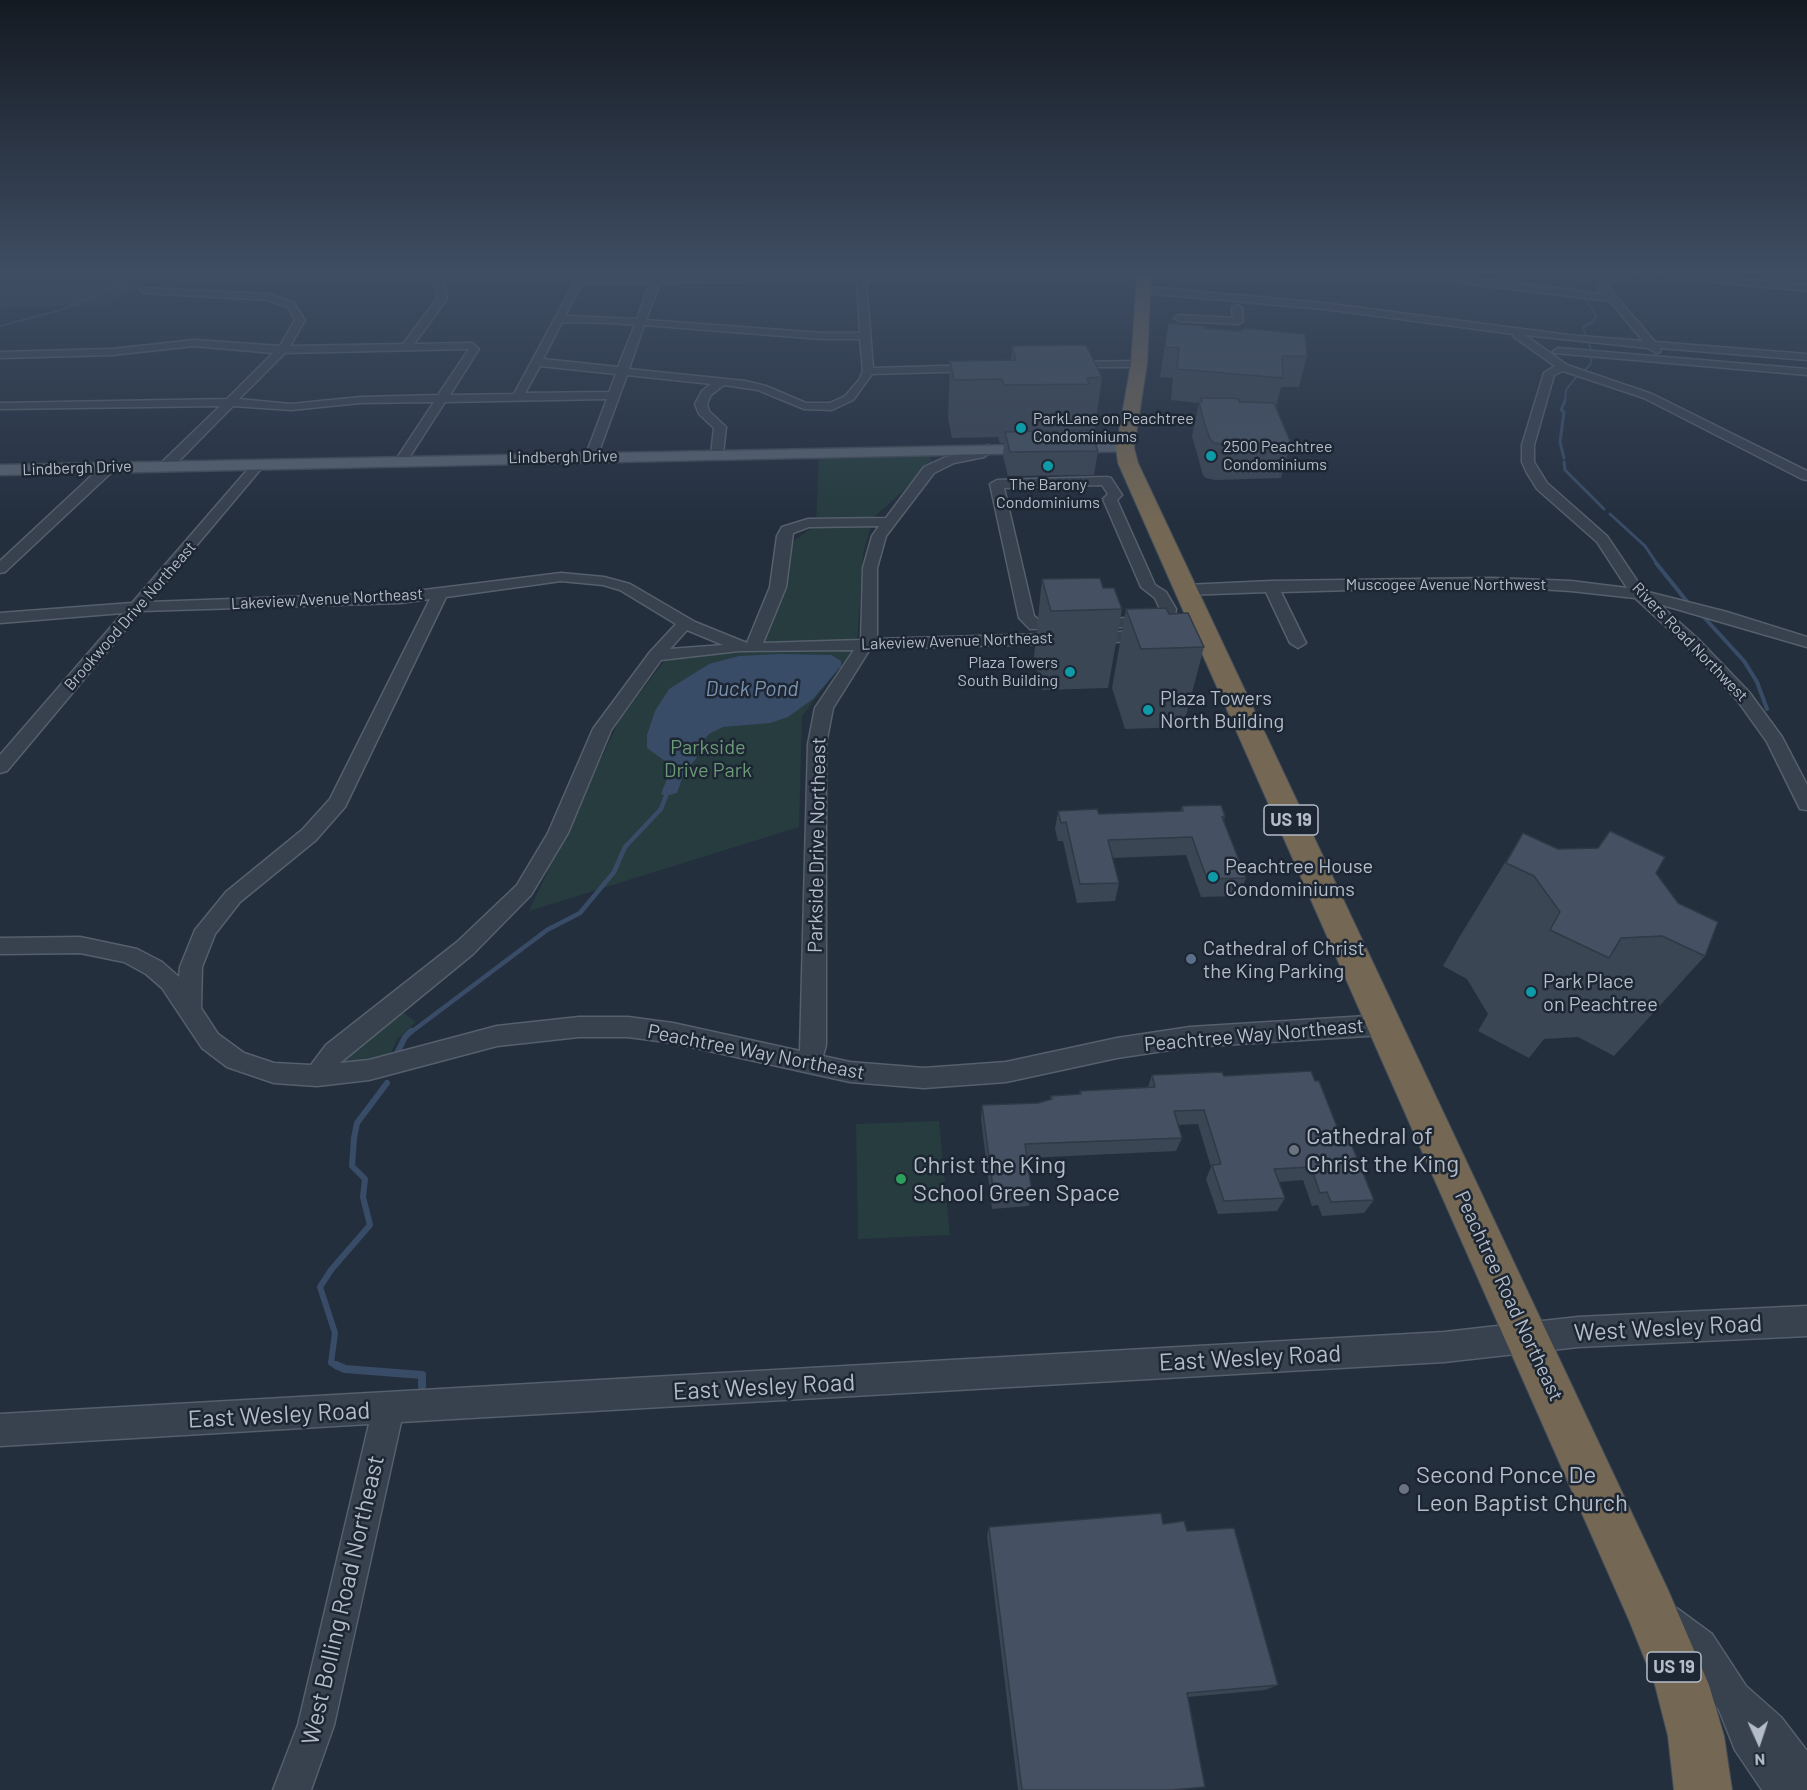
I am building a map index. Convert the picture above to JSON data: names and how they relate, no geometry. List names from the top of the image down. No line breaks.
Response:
{"streets":{"highway":["US 19","Peachtree Road Northeast"],"main road":["Lindbergh Drive"],"street":["Muscogee Avenue Northwest","Lakeview Avenue Northeast","Brookwood Drive Northeast","Rivers Road Northwest","Parkside Drive Northeast","Peachtree Way Northeast","West Wesley Road","East Wesley Road","West Bolling Road Northeast"]},"crossings":[["Lindbergh Drive","Brookwood Drive Northeast"],["Lindbergh Drive","Parkside Drive Northeast"],["Lindbergh Drive","Peachtree Road Northeast"],["Muscogee Avenue Northwest","Rivers Road Northwest"],["Muscogee Avenue Northwest","Peachtree Road Northeast"],["Lakeview Avenue Northeast","Brookwood Drive Northeast"],["Lakeview Avenue Northeast","Parkside Drive Northeast"],["Lakeview Avenue Northeast","Peachtree Road Northeast"],["US 19","Peachtree Road Northeast"],["Parkside Drive Northeast","Peachtree Way Northeast"],["Peachtree Way Northeast","Peachtree Road Northeast"],["Peachtree Road Northeast","West Wesley Road"],["Peachtree Road Northeast","East Wesley Road"],["West Wesley Road","East Wesley Road"],["East Wesley Road","West Bolling Road Northeast"]],"water":["Duck Pond"],"parks":["Parkside Drive Park"],"places":["ParkLane on Peachtree Condominiums","2500 Peachtree Condominiums","The Barony Condominiums","Plaza Towers South Building","Plaza Towers North Building","Peachtree House Condominiums","Cathedral of Christ the King Parking","Park Place on Peachtree","Cathedral of Christ the King","Christ the King School Green Space","Second Ponce De Leon Baptist Church"],"north":"bottom"}
